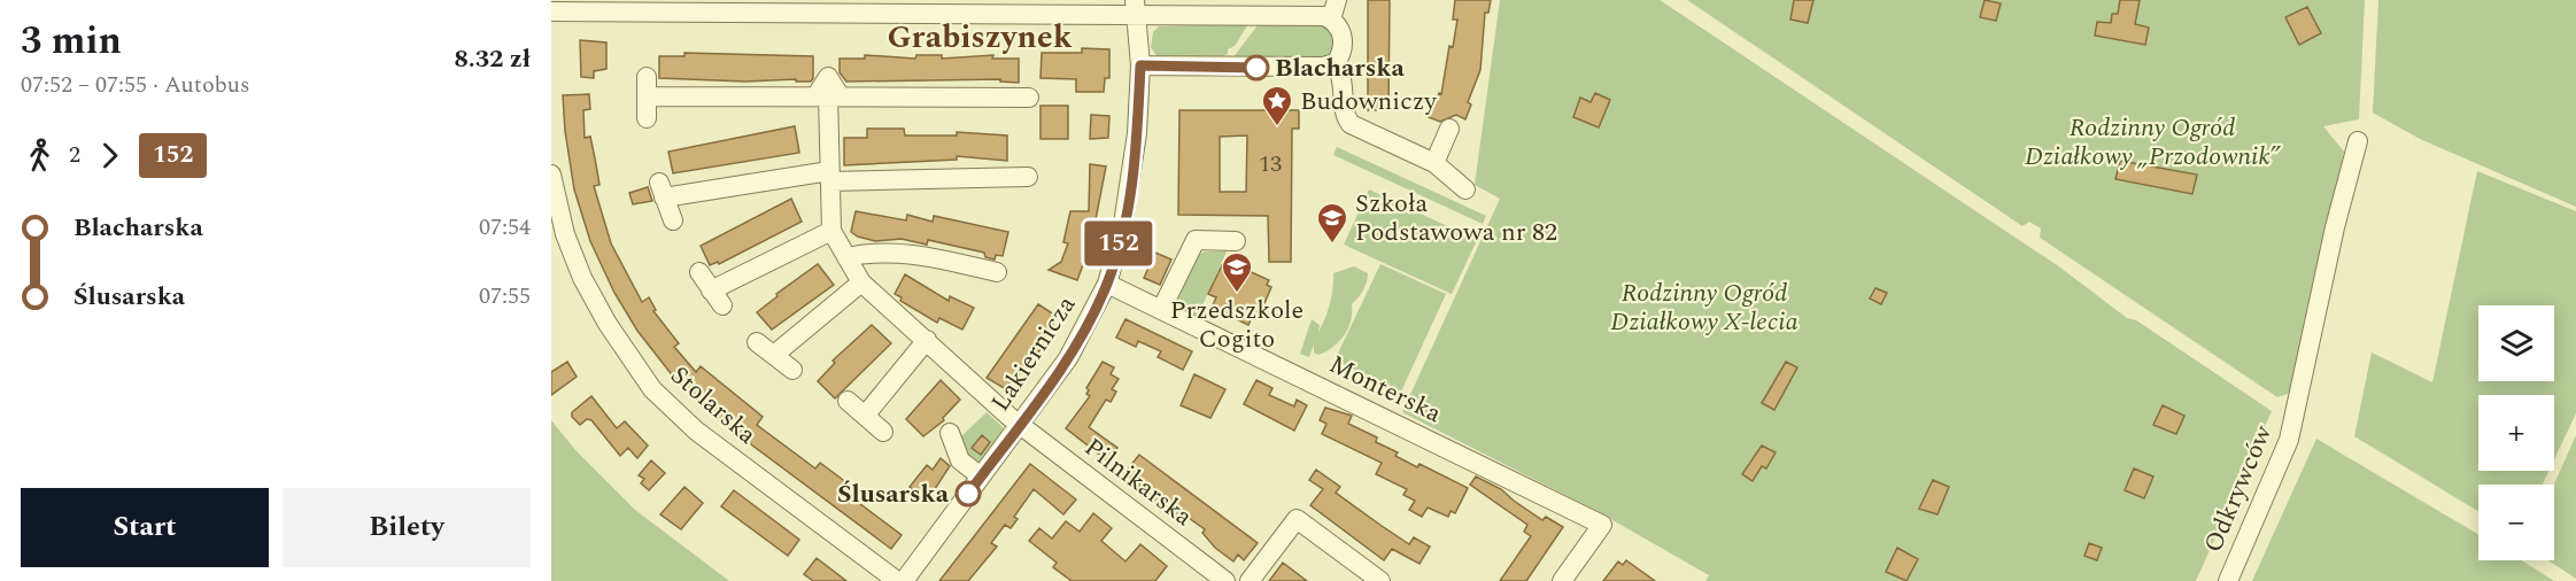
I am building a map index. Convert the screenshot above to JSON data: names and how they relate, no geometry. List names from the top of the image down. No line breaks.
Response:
{"streets":{"street":["Lakiernicza","Monterska","Stolarska","Pilnikarska","Odkrywców"]},"crossings":[["Lakiernicza","Monterska"],["Lakiernicza","Pilnikarska"]],"districts":["Grabiszynek"],"parks":["Rodzinny Ogród Działkowy „Przodownik”","Rodzinny Ogród Działkowy X-lecia"],"places":{"other":["Blacharska","Ślusarska"],"place":["Budowniczy"],"school or university":["Szkoła Podstawowa nr 82","Przedszkole Cogito"]},"lines":["bus line 152"],"house_numbers":["13"],"page":{"heading":["3 min","07:52 – 07:55 · Autobus","8.32 zł"],"on_map":"152","legs":["2","152"],"list":[{"name":"Blacharska","value":"07:54"},{"name":"Ślusarska","value":"07:55"}],"map_buttons":["+","−"],"buttons":["Start","Bilety"]}}
